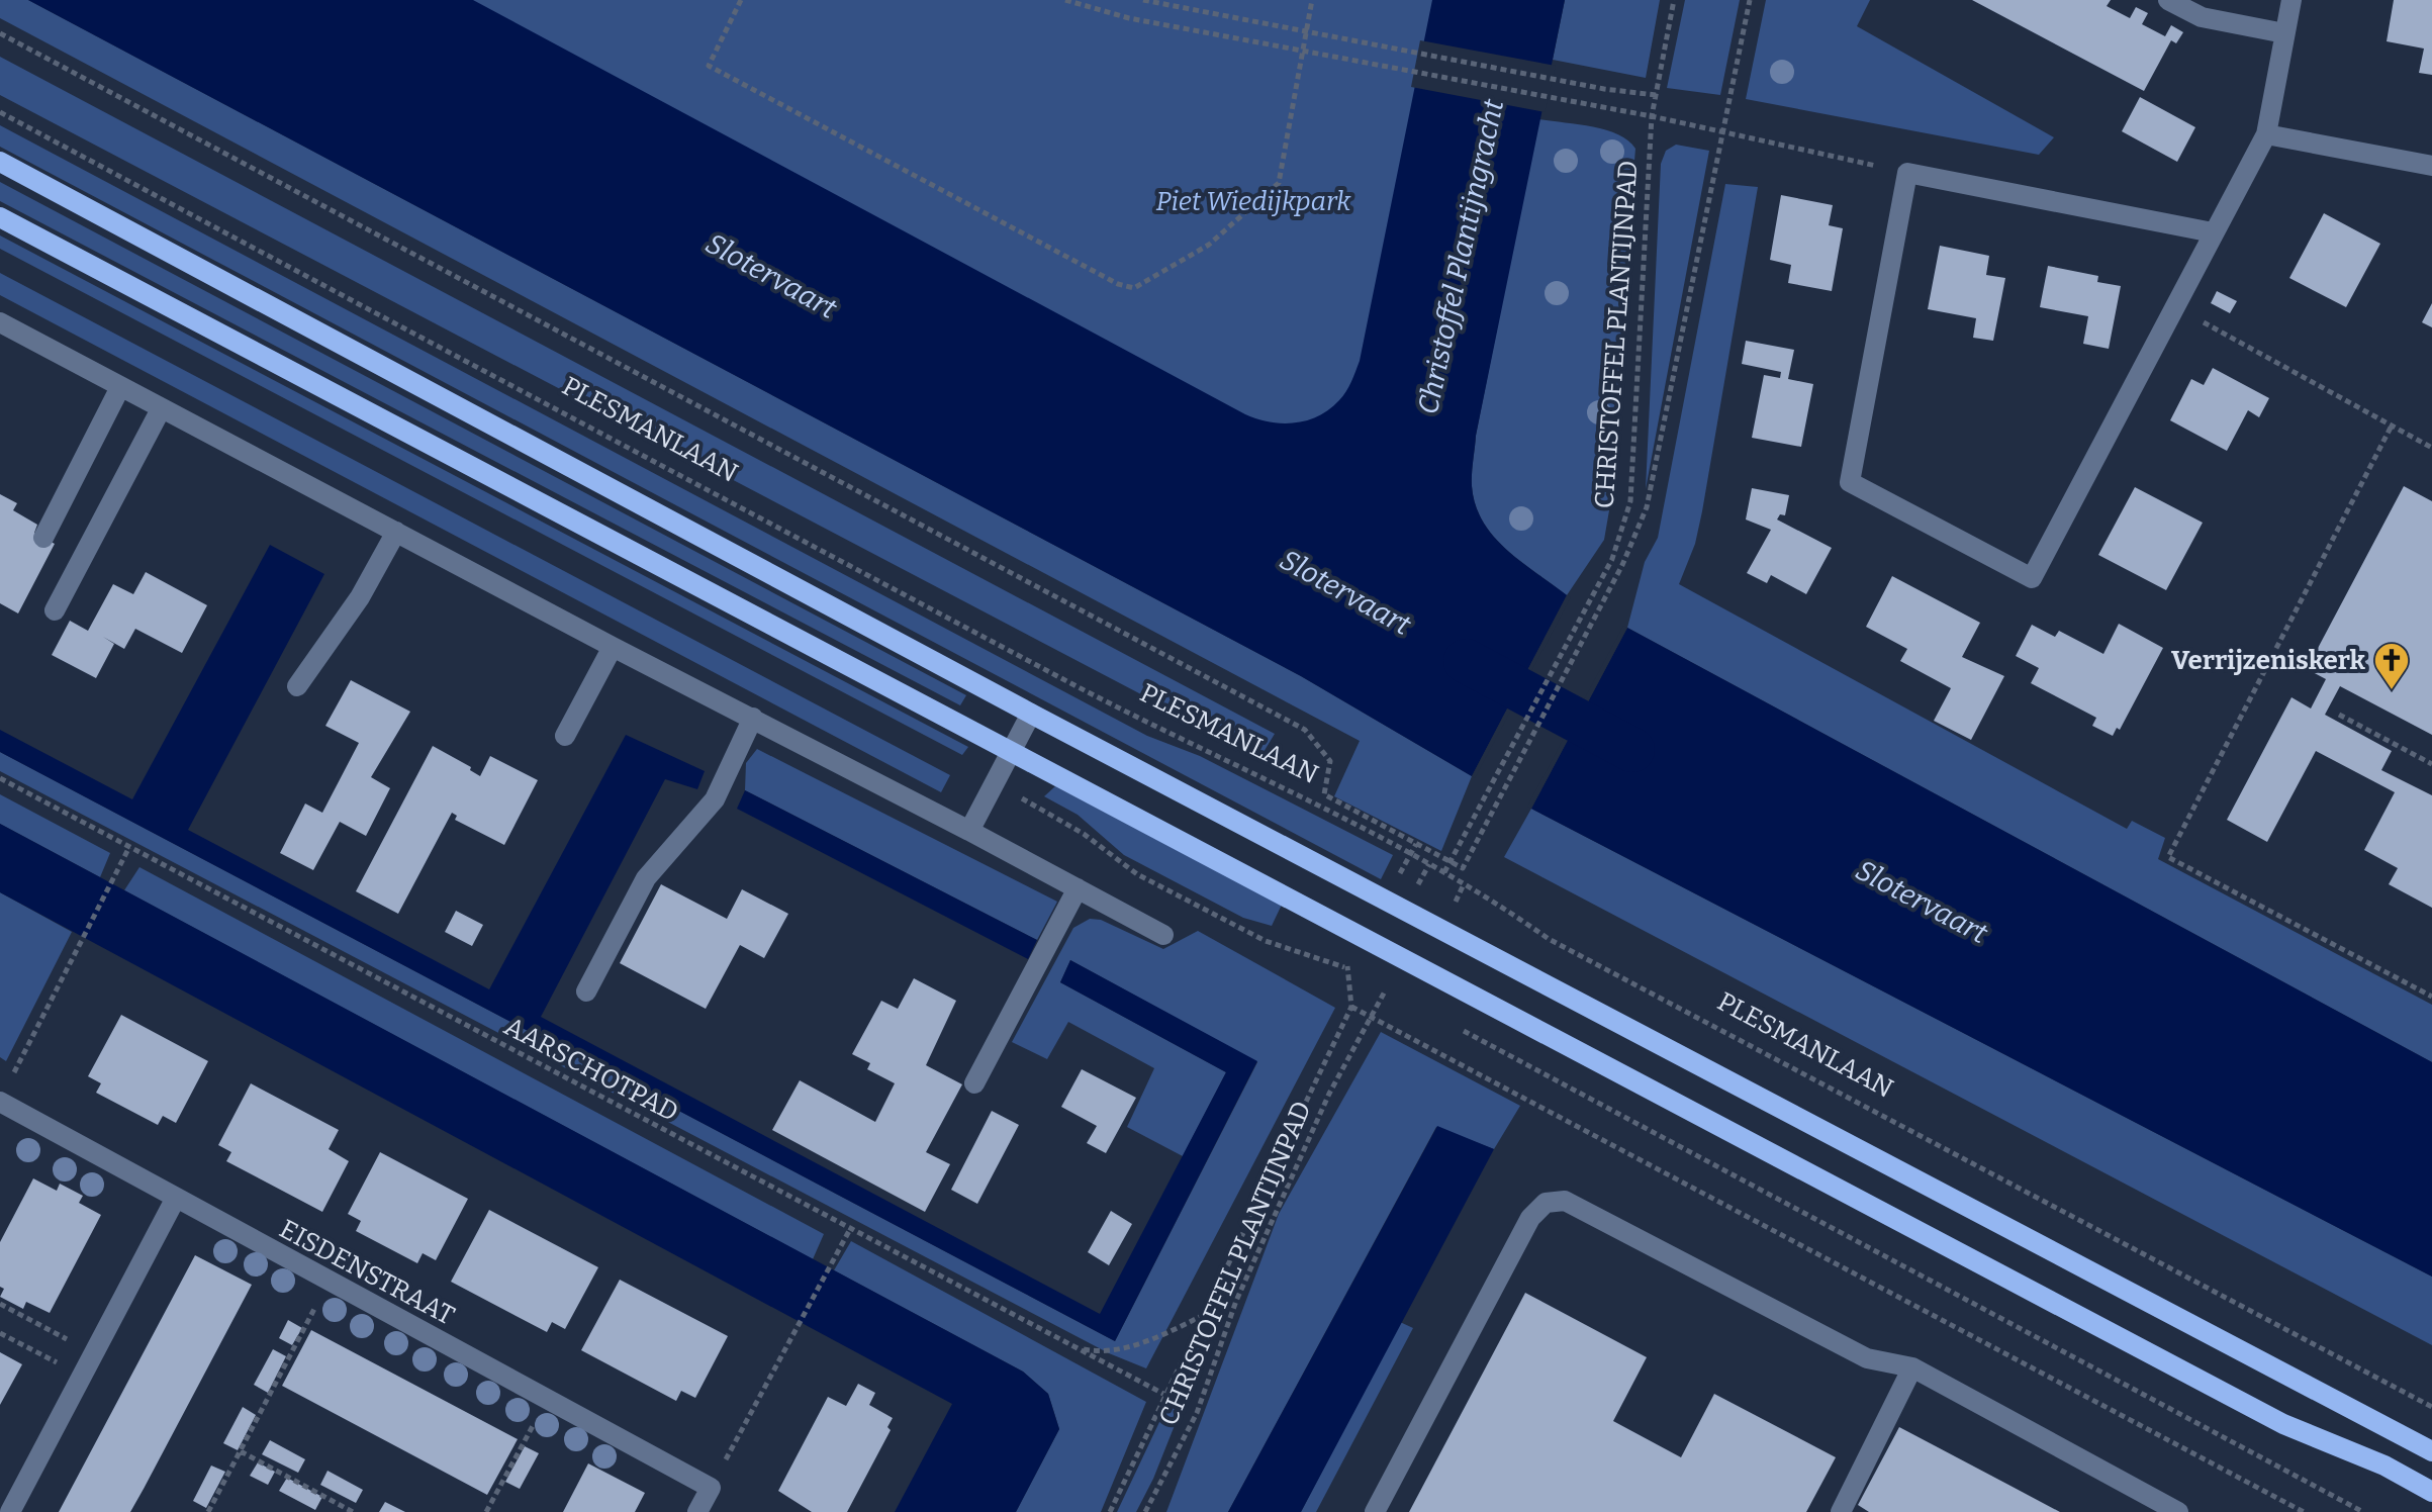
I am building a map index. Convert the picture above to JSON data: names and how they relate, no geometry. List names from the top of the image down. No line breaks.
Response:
{"streets":{"street":["EISDENSTRAAT"],"path":["CHRISTOFFEL PLANTIJNPAD","PLESMANLAAN","AARSCHOTPAD"]},"crossings":[["CHRISTOFFEL PLANTIJNPAD","PLESMANLAAN"]],"water":["Christoffel Plantijngracht","Slotervaart"],"parks":["Piet Wiedijkpark"],"places":{"church":["Verrijzeniskerk"]}}
